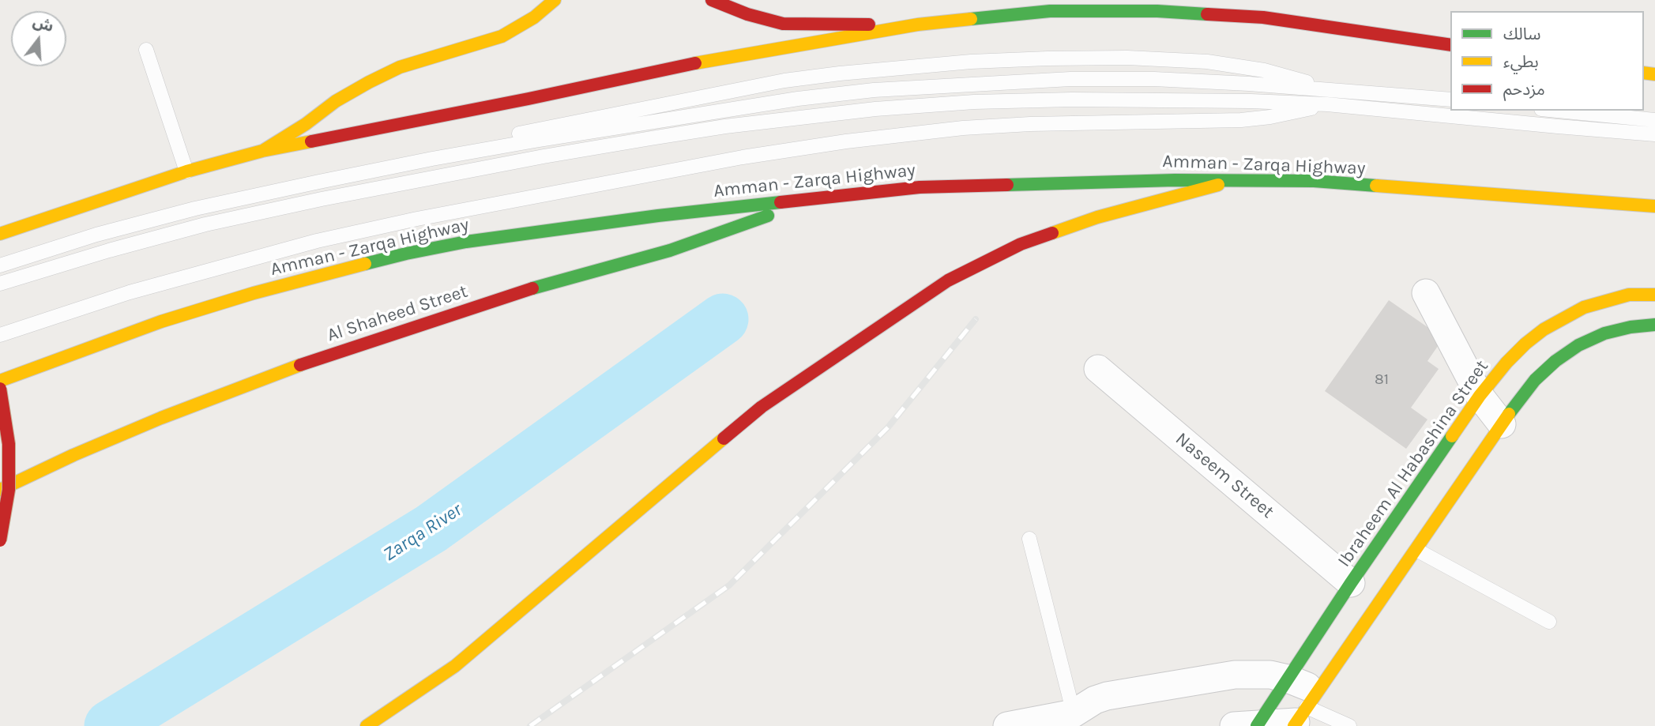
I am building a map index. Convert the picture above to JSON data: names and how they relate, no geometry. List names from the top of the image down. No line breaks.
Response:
{"streets":{"main road":["Amman - Zarqa Highway","Al Shaheed Street","Ibraheem Al Habashina Street"],"street":["Naseem Street"]},"crossings":[["Amman - Zarqa Highway","Al Shaheed Street"],["Ibraheem Al Habashina Street","Naseem Street"]],"water":["Zarqa River"],"house_numbers":["81"],"legend":["سالك","بطيء","مزدحم"],"north":"top"}
